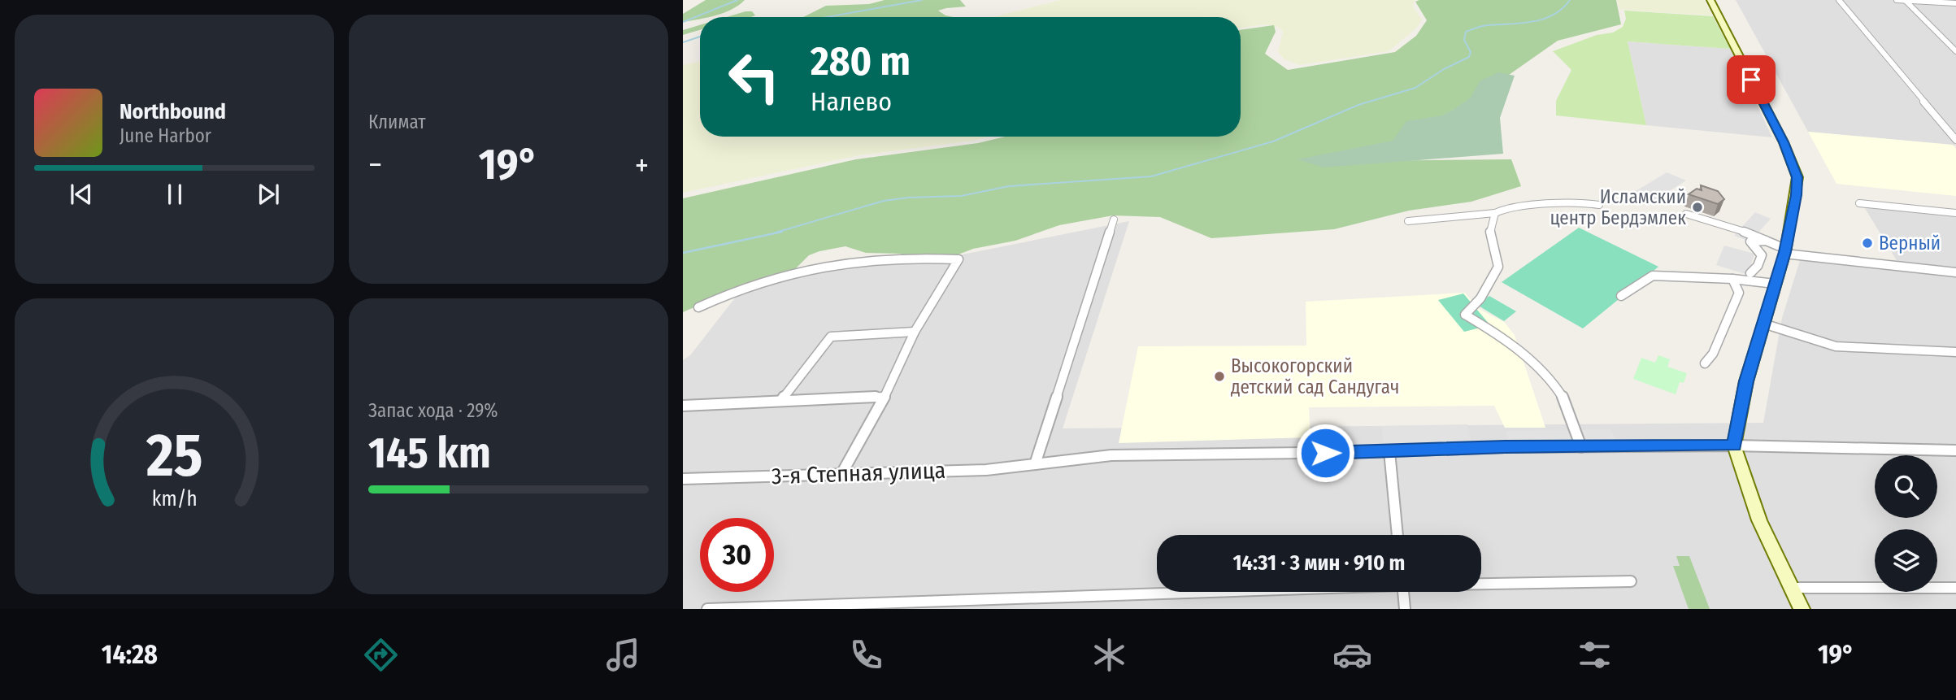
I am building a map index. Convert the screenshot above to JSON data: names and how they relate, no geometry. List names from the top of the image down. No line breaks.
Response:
{"streets":{"street":["3-я Степная улица"]},"places":["Исламский центр Бердэмлек","Верный","Высокогорский детский сад Сандугач"],"page":{"tile":["Климат",["Запас хода · 29%","145 km"]],"turn":["280 m","Налево"],"song":["Northbound","June Harbor"],"heat":["−","19°","+"],"limit":"30","trip":"14:31 · 3 мин · 910 m","tabs":["14:28","19°"],"gauge":["25","km/h"]}}
